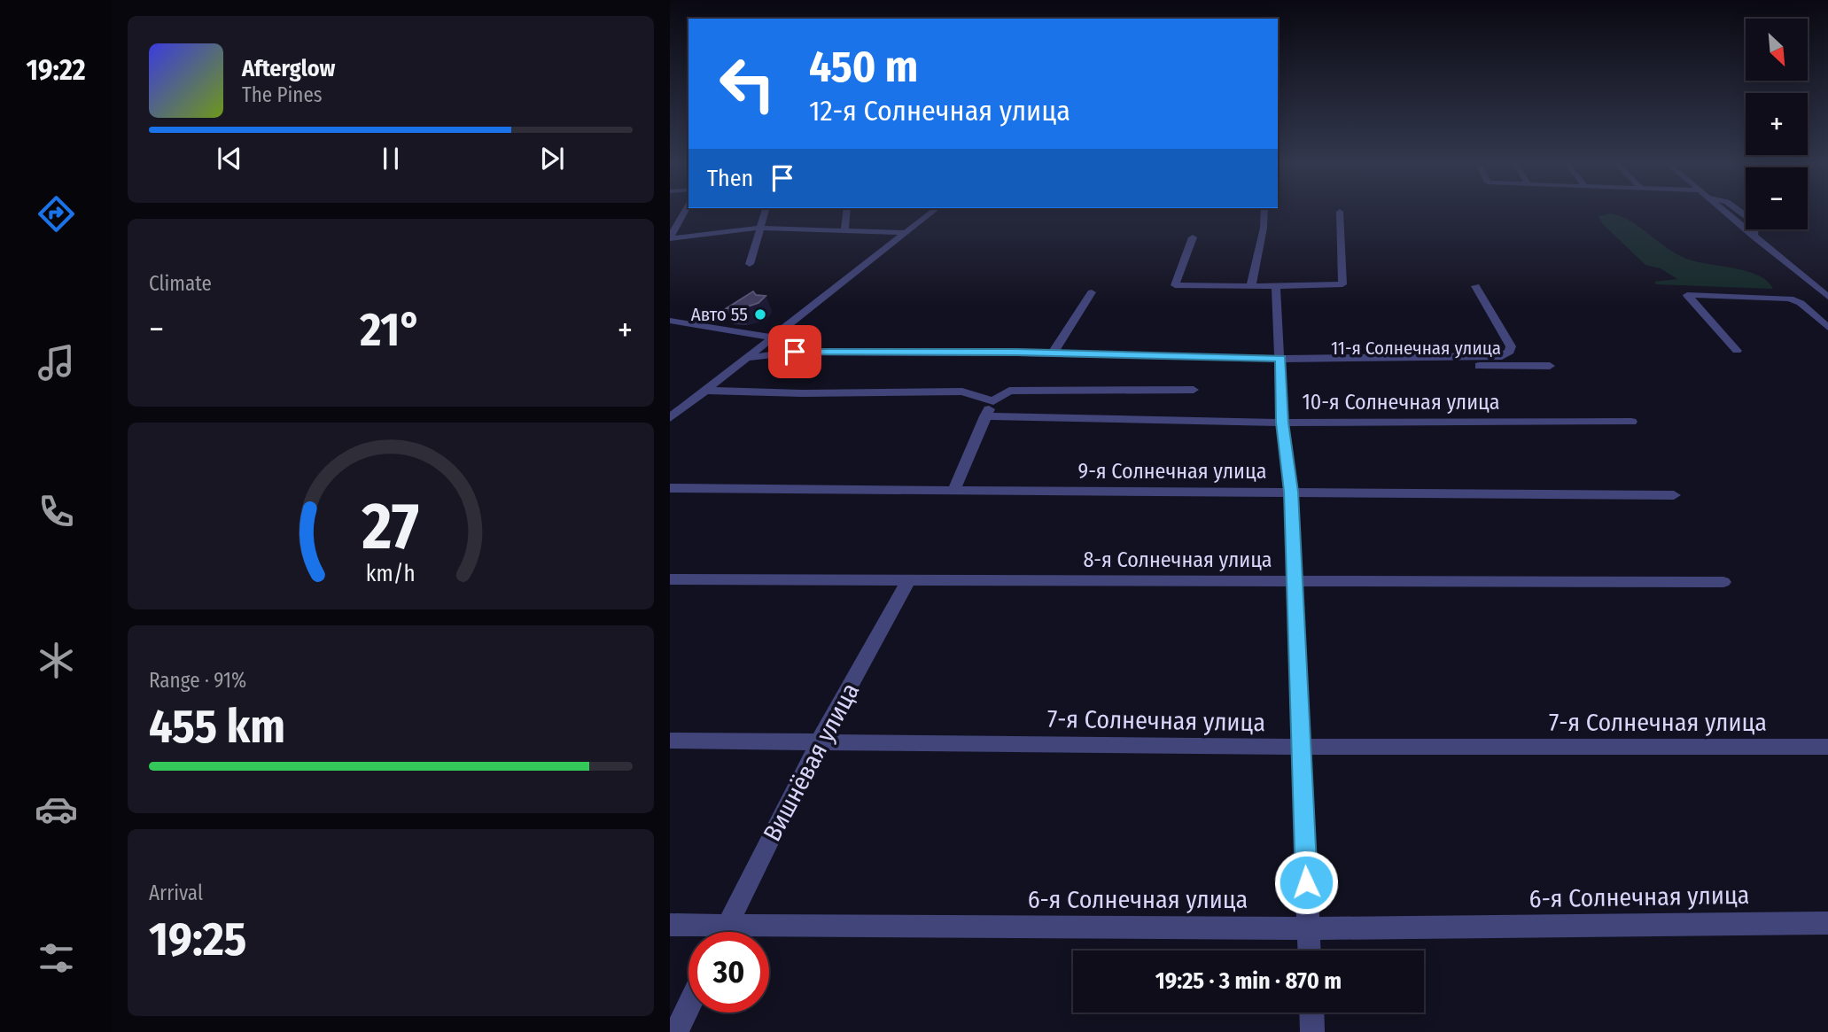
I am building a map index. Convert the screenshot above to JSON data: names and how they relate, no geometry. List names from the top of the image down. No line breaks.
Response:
{"streets":{"street":["11-я Солнечная улица","10-я Солнечная улица","9-я Солнечная улица","8-я Солнечная улица","7-я Солнечная улица","Вишнёвая улица","6-я Солнечная улица"]},"crossings":[["8-я Солнечная улица","Вишнёвая улица"],["7-я Солнечная улица","Вишнёвая улица"],["Вишнёвая улица","6-я Солнечная улица"]],"places":["Авто 55"],"north":"bottom right","page":{"tabs":"19:22","map_buttons":["+","−"],"turn":["450 m","12-я Солнечная улица"],"song":["Afterglow","The Pines"],"then":"Then","tile":["Climate",["Range · 91%","455 km"],["Arrival","19:25"]],"heat":["−","21°","+"],"limit":"30","trip":"19:25 · 3 min · 870 m","gauge":["27","km/h"]}}
